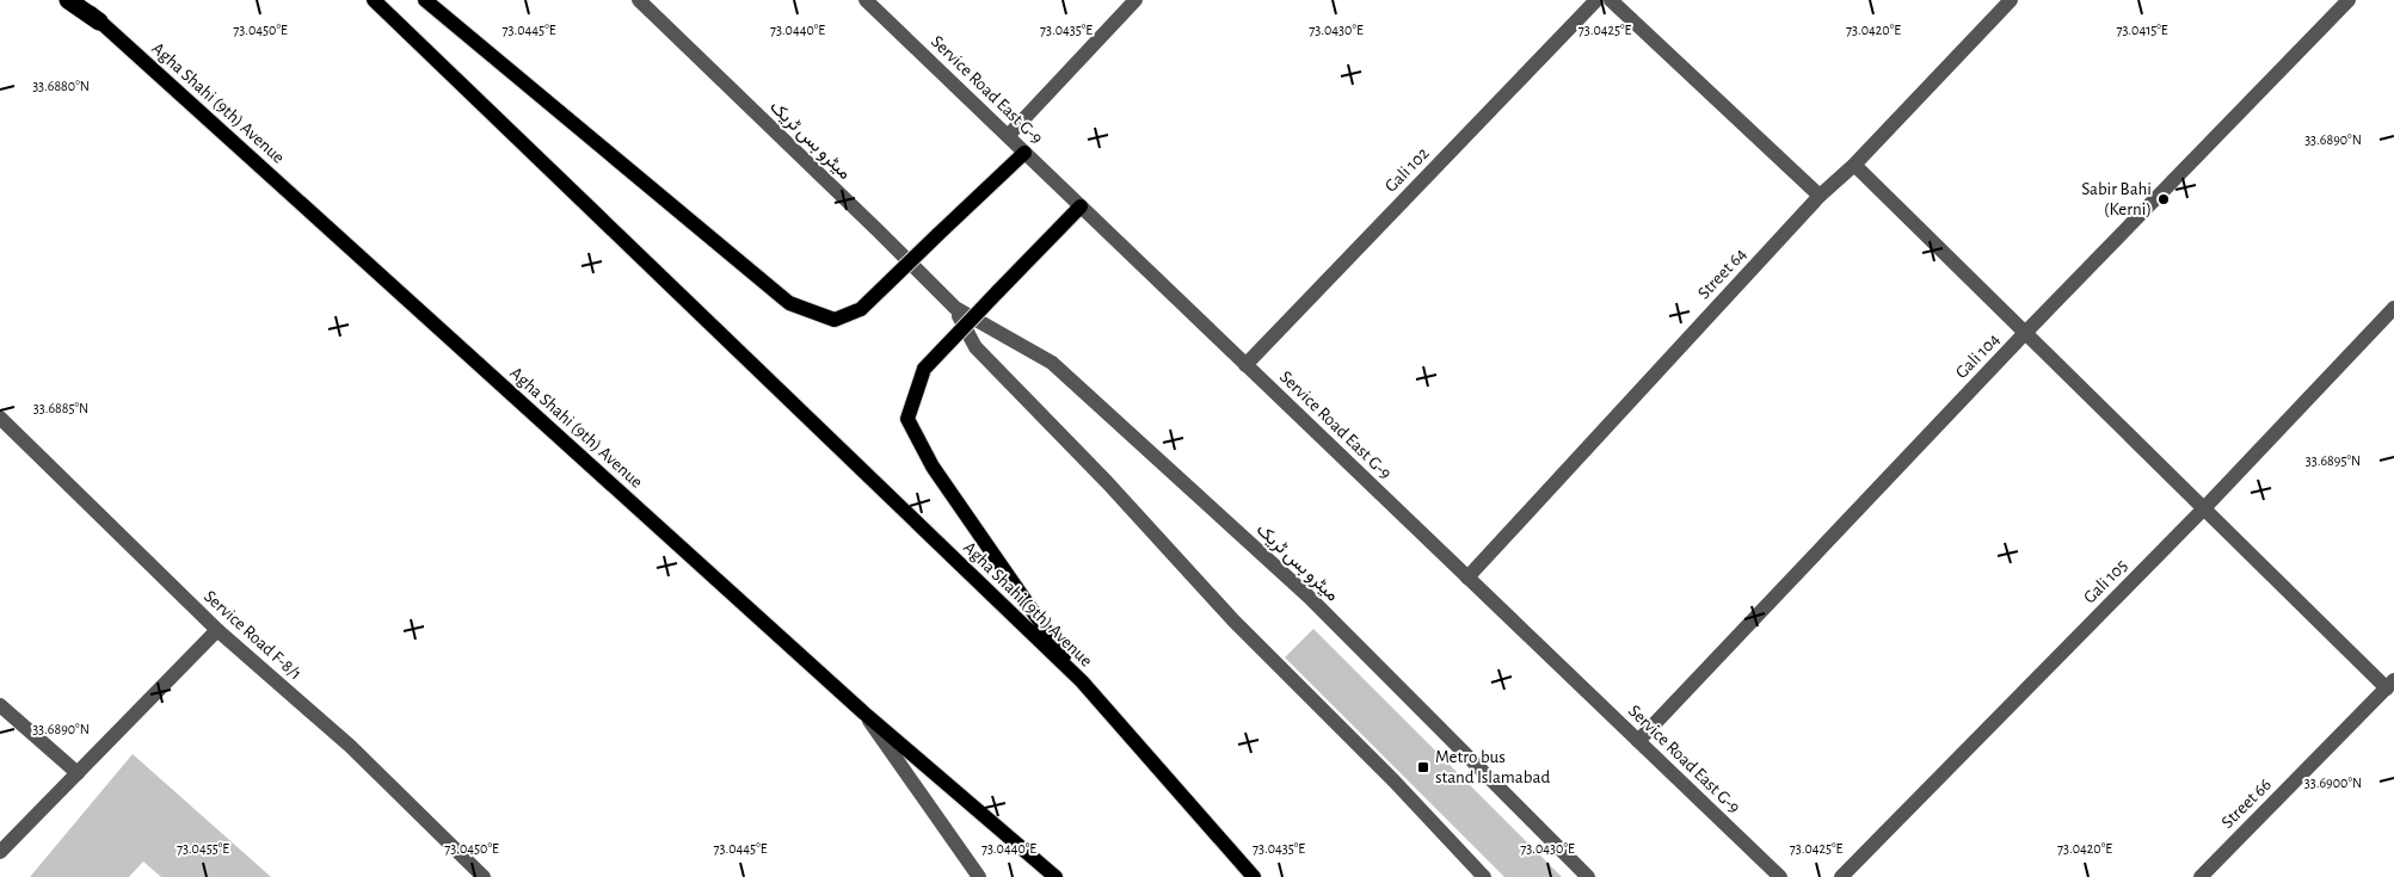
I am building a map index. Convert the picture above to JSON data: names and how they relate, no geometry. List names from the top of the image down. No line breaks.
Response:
{"streets":{"main road":["Agha Shahi (9th) Avenue"],"street":["Service Road East G-9","میٹرو بس ٹریک","Gali 102","Street 64","Gali 104","Gali 105","Service Road F-8/1","Street 66"]},"crossings":[["Service Road East G-9","Gali 102"],["Service Road East G-9","Street 64"],["Service Road East G-9","Gali 104"]],"places":{"other":["Sabir Bahi (Kerni)"],"transit":["Metro bus stand Islamabad"]},"coordinates":["73.0450°E","73.0445°E","73.0440°E","73.0435°E","73.0430°E","73.0425°E","73.0420°E","73.0415°E","33.6880°N","33.6890°N","33.6885°N","33.6895°N","33.6900°N","73.0455°E"]}
